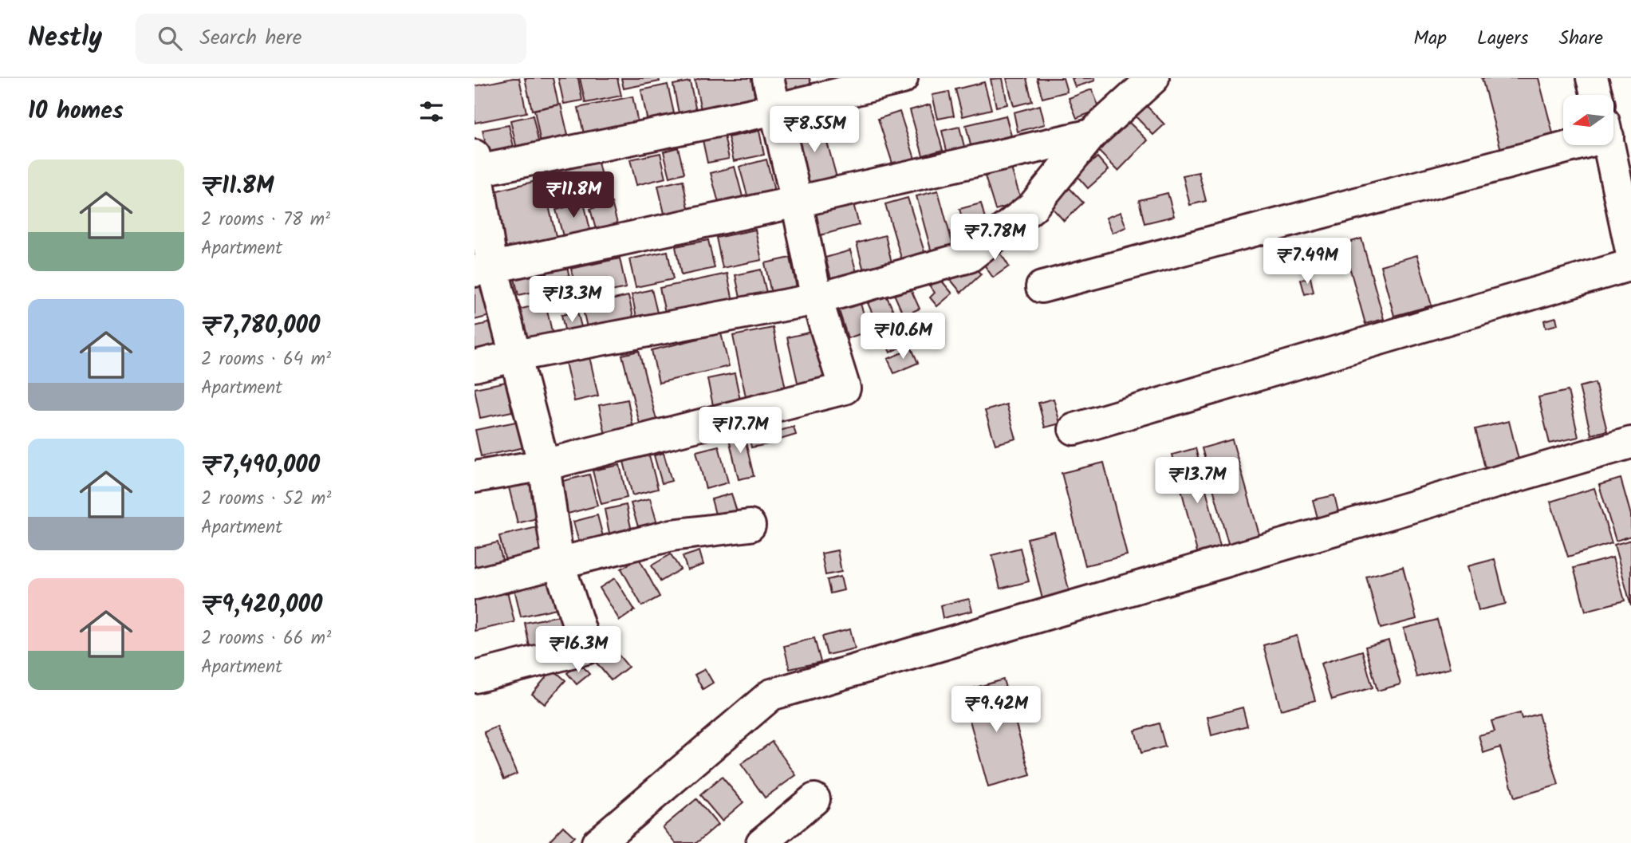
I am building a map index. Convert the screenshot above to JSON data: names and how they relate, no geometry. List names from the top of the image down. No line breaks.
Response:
{"north":"left","page":{"header":"Nestly","search":"Search here","nav":["Map","Layers","Share"],"heading":"10 homes","price":["₹8.55M","₹11.8M","₹7.78M","₹7.49M","₹13.3M","₹10.6M","₹17.7M","₹13.7M","₹16.3M","₹9.42M"],"list":[{"name":"₹11.8M","note":"2 rooms · 78 m² · Apartment"},{"name":"₹7,780,000","note":"2 rooms · 64 m² · Apartment"},{"name":"₹7,490,000","note":"2 rooms · 52 m² · Apartment"},{"name":"₹9,420,000","note":"2 rooms · 66 m² · Apartment"}]}}
